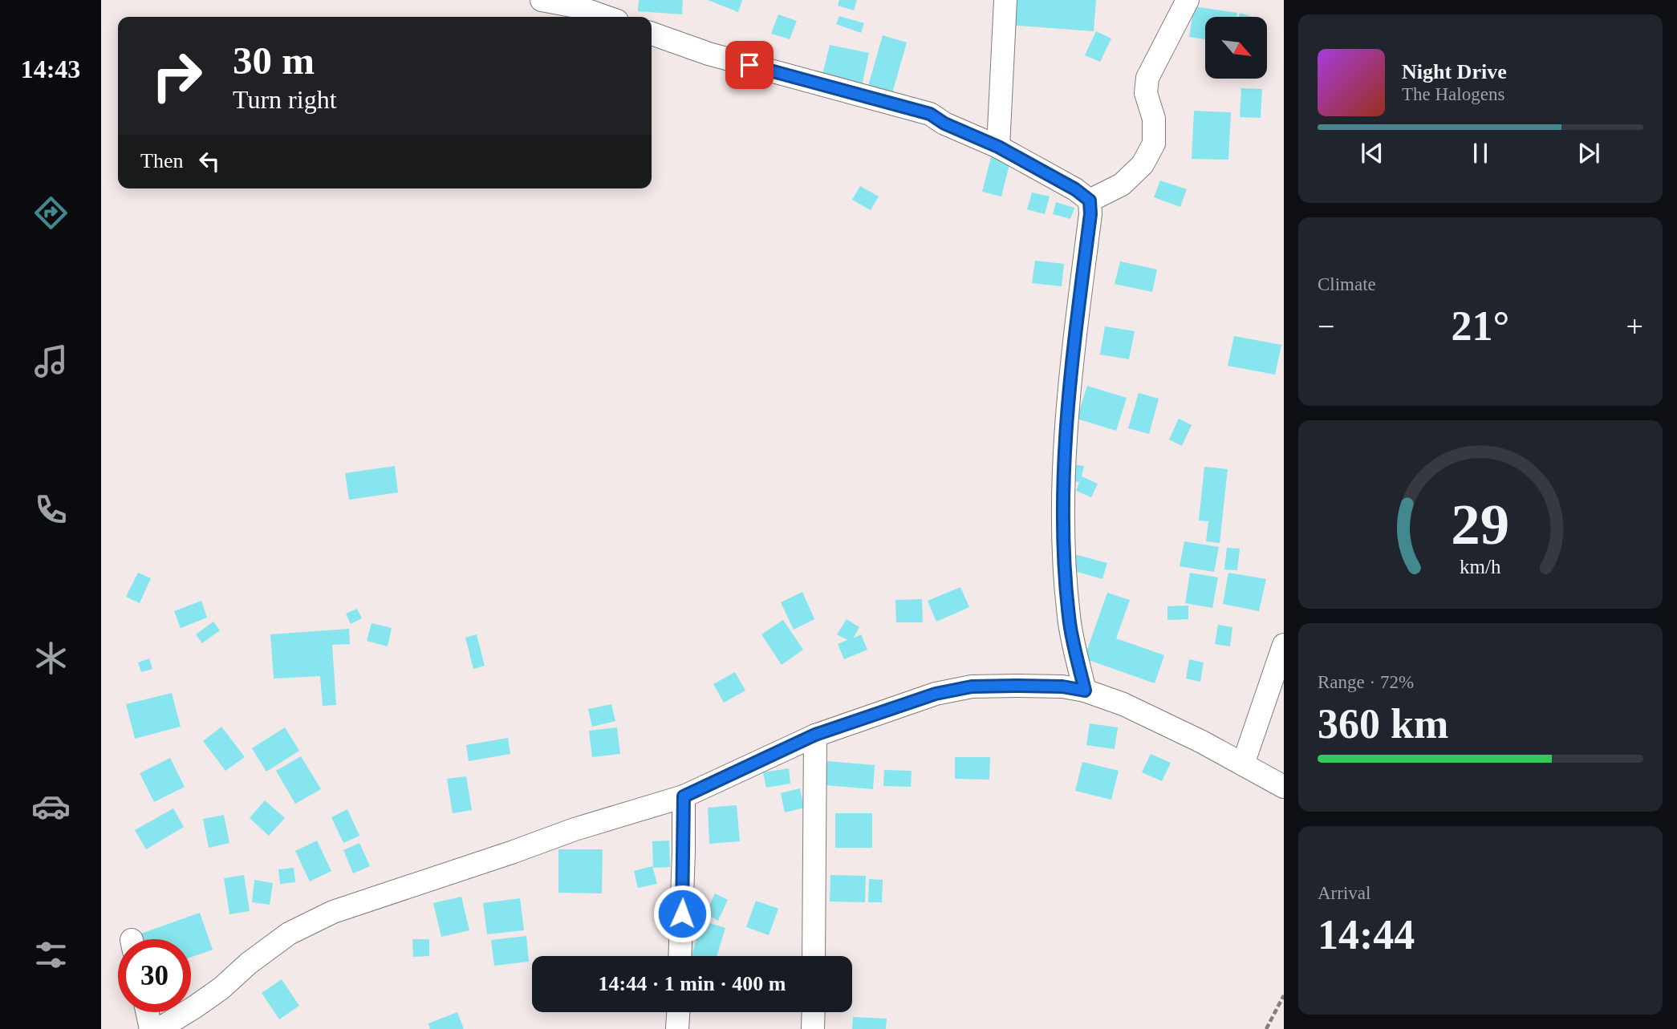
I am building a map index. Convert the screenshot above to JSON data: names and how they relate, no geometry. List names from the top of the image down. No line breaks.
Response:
{"north":"bottom right","page":{"tabs":"14:43","turn":["30 m","Turn right"],"song":["Night Drive","The Halogens"],"then":"Then","tile":["Climate",["Range · 72%","360 km"],["Arrival","14:44"]],"heat":["−","21°","+"],"limit":"30","trip":"14:44 · 1 min · 400 m","gauge":["29","km/h"]}}
